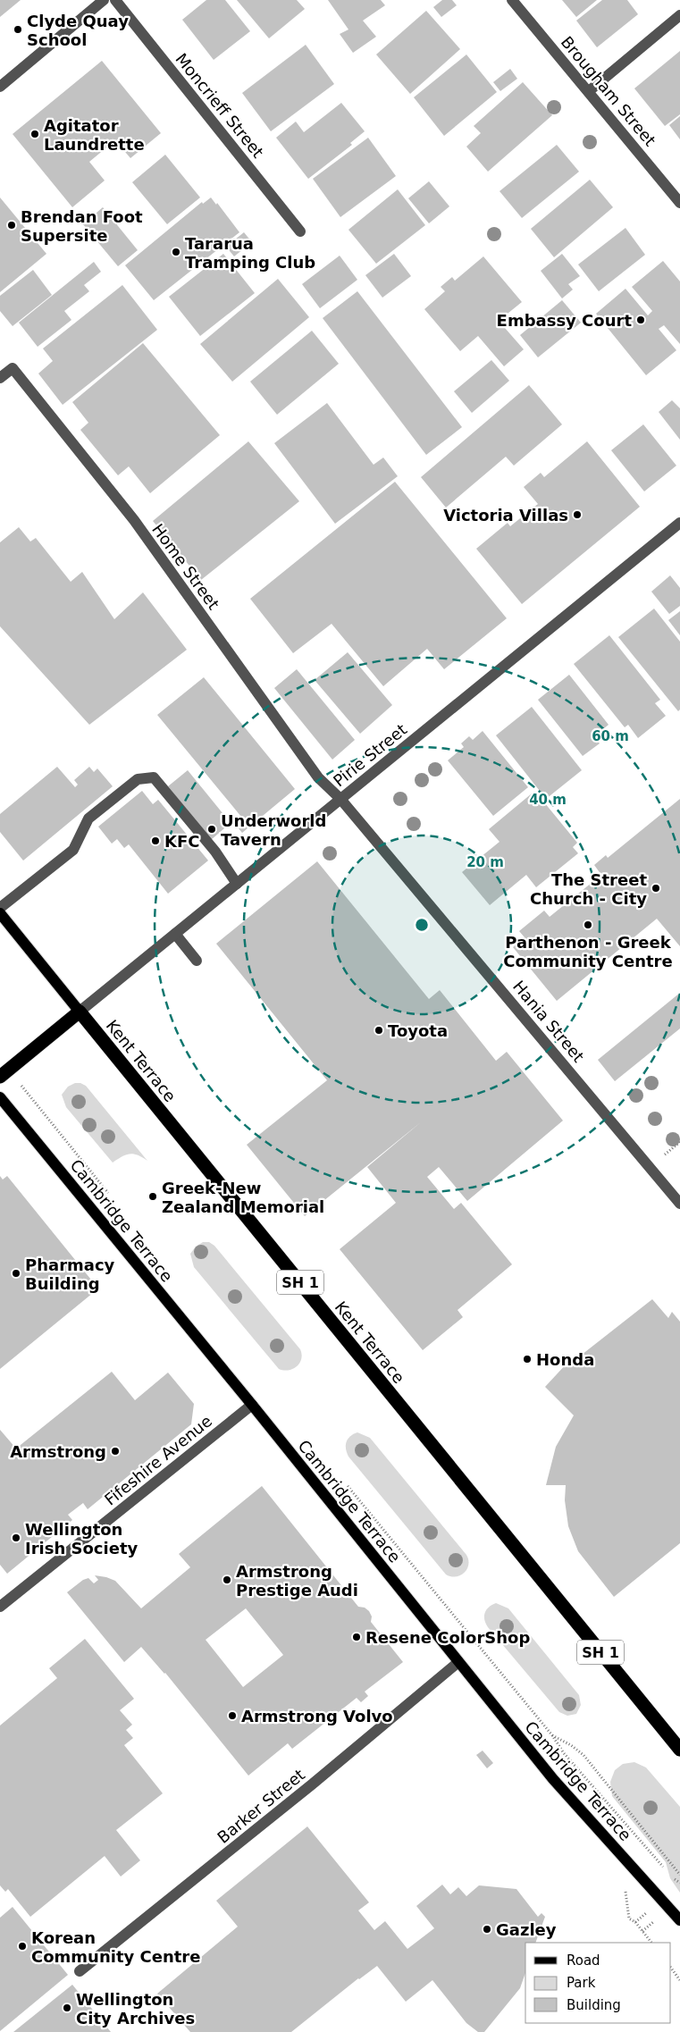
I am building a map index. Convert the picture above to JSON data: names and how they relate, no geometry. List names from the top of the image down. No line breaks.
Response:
{"streets":{"highway":["Kent Terrace","SH 1"],"main road":["Cambridge Terrace"],"street":["Brougham Street","Moncrieff Street","Home Street","Pirie Street","Hania Street","Fifeshire Avenue","Barker Street"]},"crossings":[["Home Street","Pirie Street"],["Home Street","Hania Street"],["Pirie Street","Hania Street"],["Pirie Street","Kent Terrace"],["Cambridge Terrace","Fifeshire Avenue"],["Cambridge Terrace","Barker Street"]],"places":["Clyde Quay School","Agitator Laundrette","Brendan Foot Supersite","Tararua Tramping Club","Embassy Court","Victoria Villas","Underworld Tavern","KFC","The Street Church - City","Parthenon - Greek Community Centre","Toyota","Greek-New Zealand Memorial","Pharmacy Building","Honda","Armstrong","Wellington Irish Society","Armstrong Prestige Audi","Resene ColorShop","Armstrong Volvo","Gazley","Korean Community Centre","Wellington City Archives"],"legend":["Road","Park","Building"],"rings":["60 m","40 m","20 m"]}
